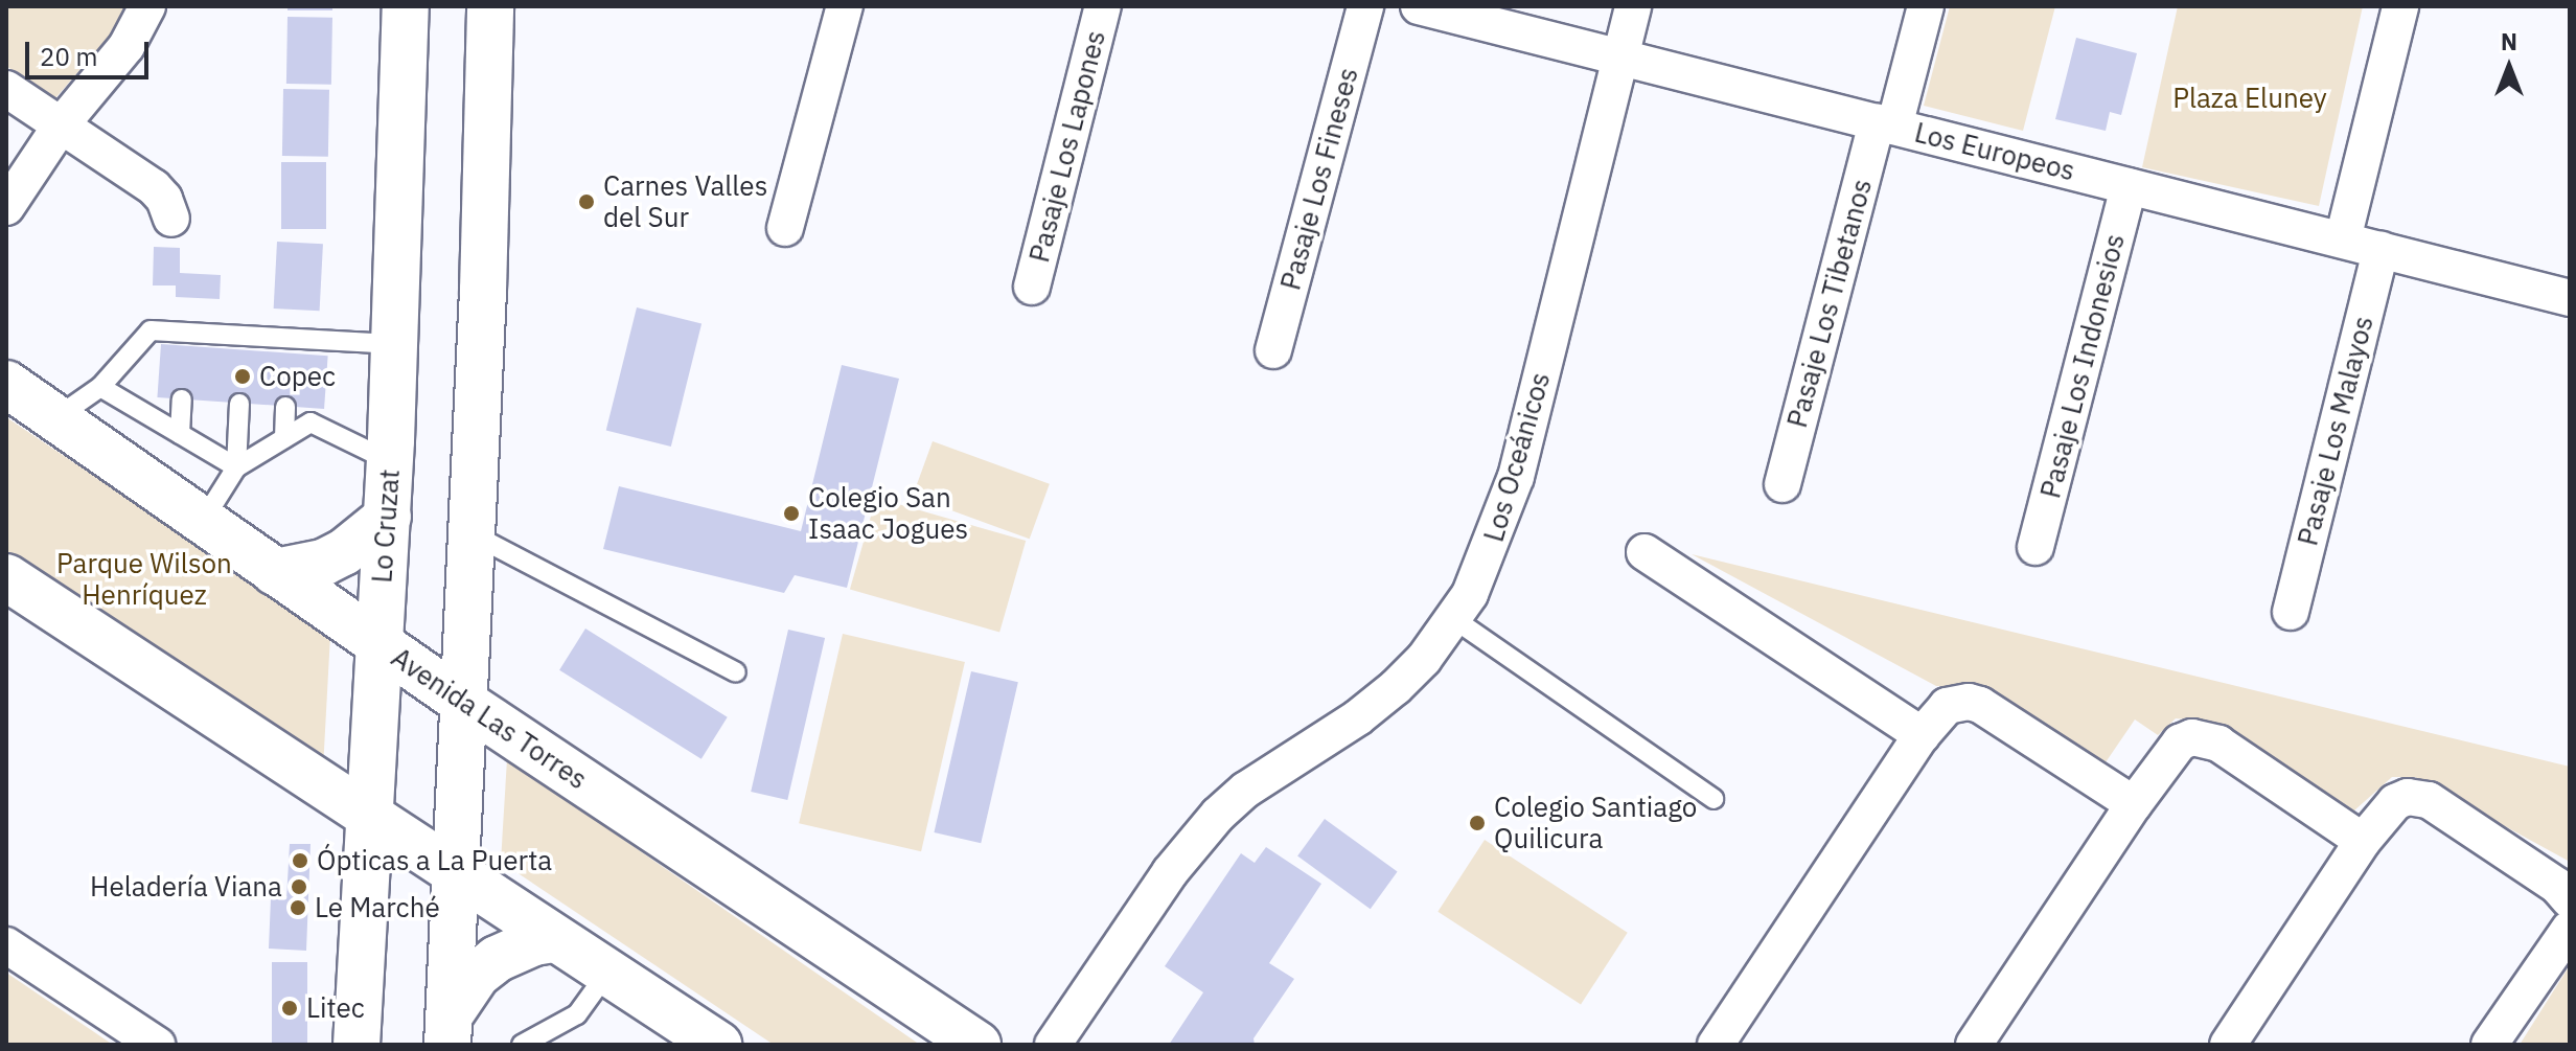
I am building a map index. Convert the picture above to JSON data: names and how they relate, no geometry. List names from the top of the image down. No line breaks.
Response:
{"streets":{"main road":["Lo Cruzat","Avenida Las Torres"],"street":["Pasaje Los Lapones","Los Europeos","Pasaje Los Fineses","Pasaje Los Tibetanos","Pasaje Los Indonesios","Pasaje Los Malayos","Los Oceánicos"]},"crossings":[["Los Europeos","Pasaje Los Tibetanos"],["Los Europeos","Pasaje Los Indonesios"],["Los Europeos","Pasaje Los Malayos"],["Los Europeos","Los Oceánicos"],["Lo Cruzat","Avenida Las Torres"]],"parks":["Plaza Eluney","Parque Wilson Henríquez"],"places":["Carnes Valles del Sur","Copec","Colegio San Isaac Jogues","Colegio Santiago Quilicura","Ópticas a La Puerta","Heladería Viana","Le Marché","Litec"],"scale_bar":"20 m","north":"top"}
